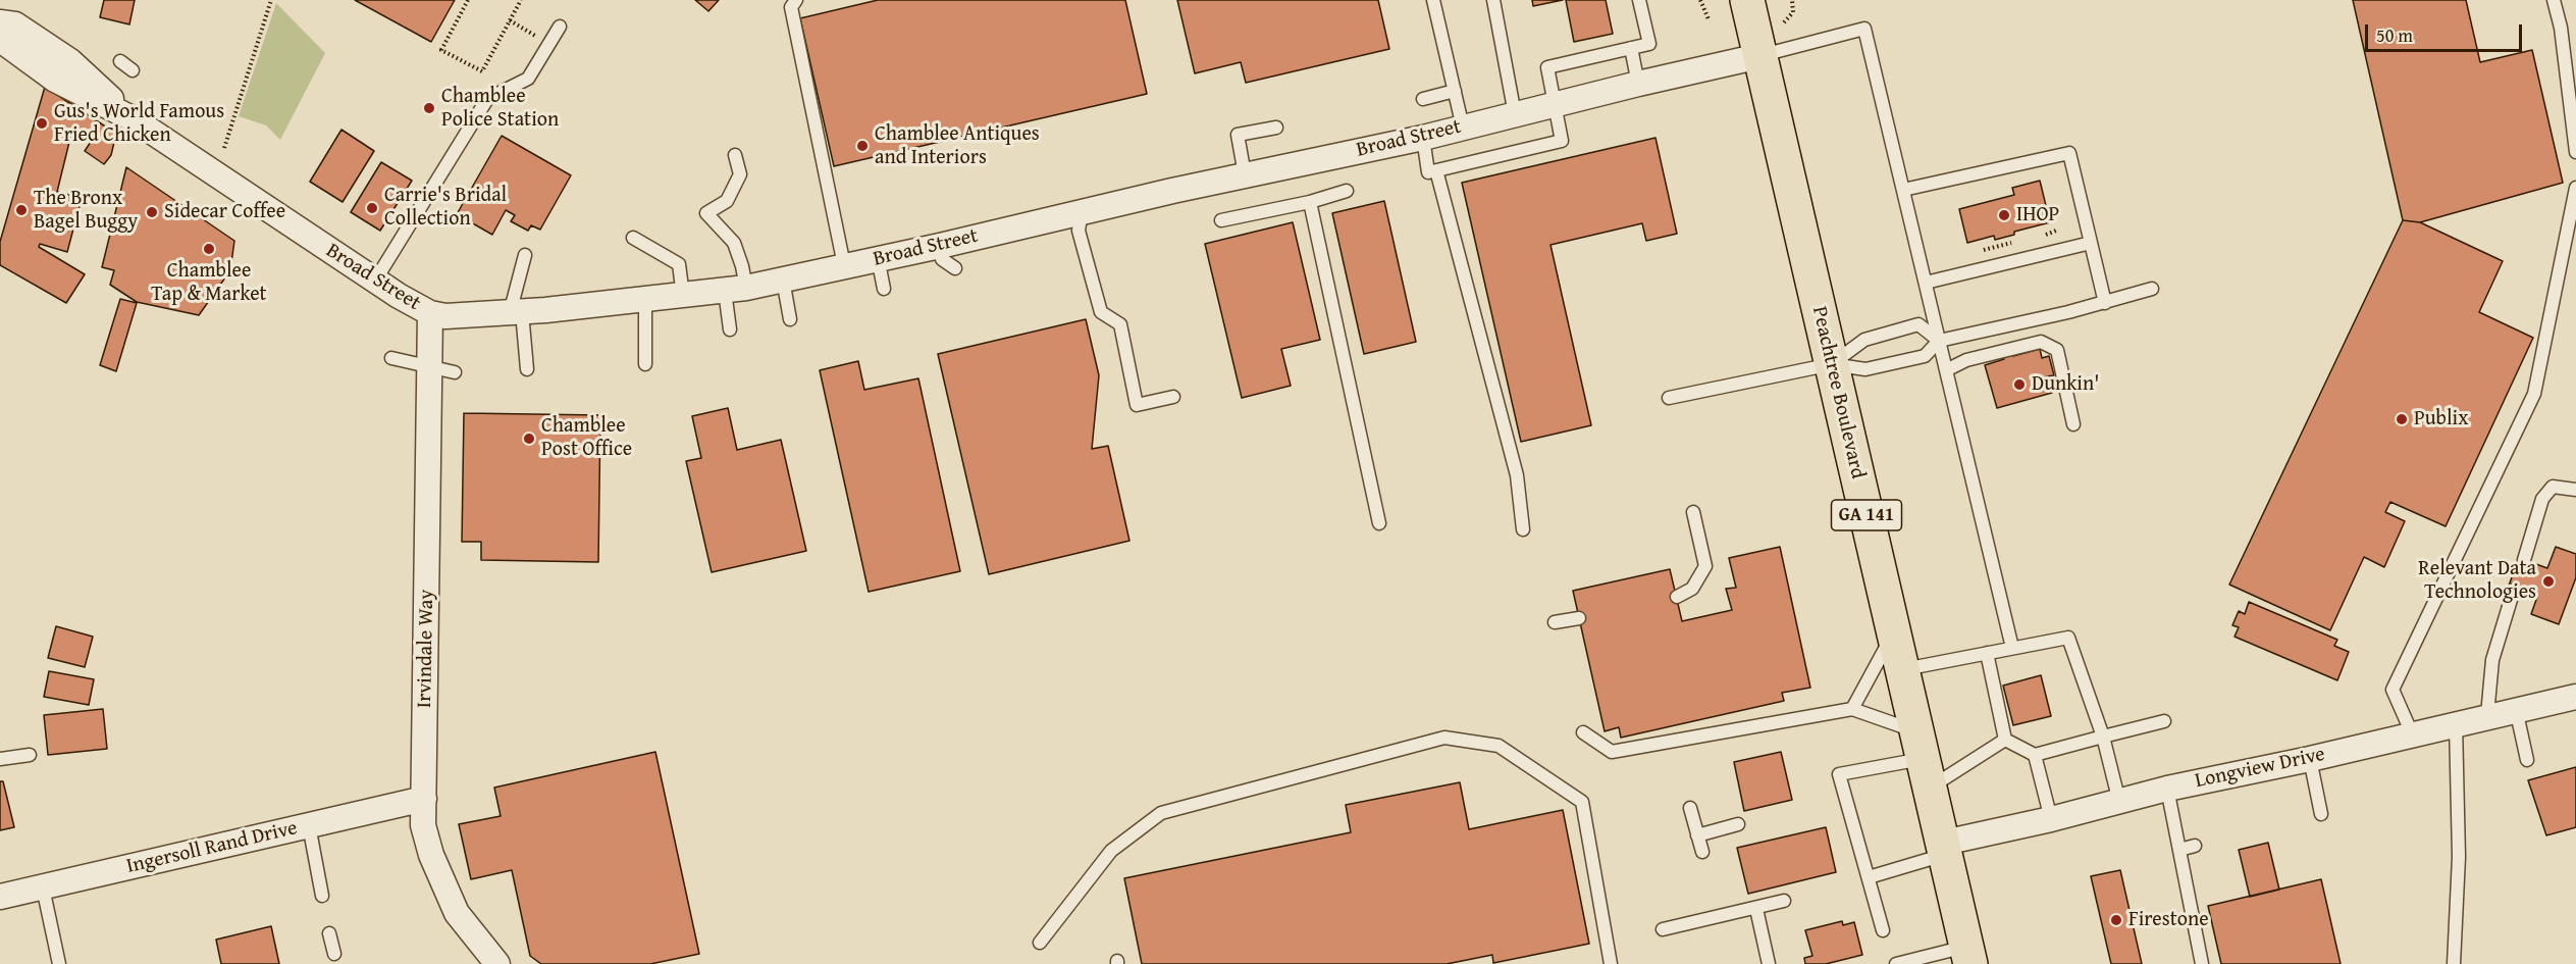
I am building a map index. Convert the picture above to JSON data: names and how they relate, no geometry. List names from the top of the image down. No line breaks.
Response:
{"streets":{"highway":["Peachtree Boulevard","GA 141"],"street":["Broad Street","Irvindale Way","Longview Drive","Ingersoll Rand Drive"]},"crossings":[["Broad Street","Peachtree Boulevard"],["Broad Street","Irvindale Way"],["Peachtree Boulevard","Longview Drive"],["Irvindale Way","Ingersoll Rand Drive"]],"places":["Chamblee Police Station","Gus's World Famous Fried Chicken","Chamblee Antiques and Interiors","Carrie's Bridal Collection","The Bronx Bagel Buggy","Sidecar Coffee","IHOP","Chamblee Tap & Market","Dunkin'","Publix","Chamblee Post Office","Relevant Data Technologies","Firestone"],"scale_bar":"50 m"}
